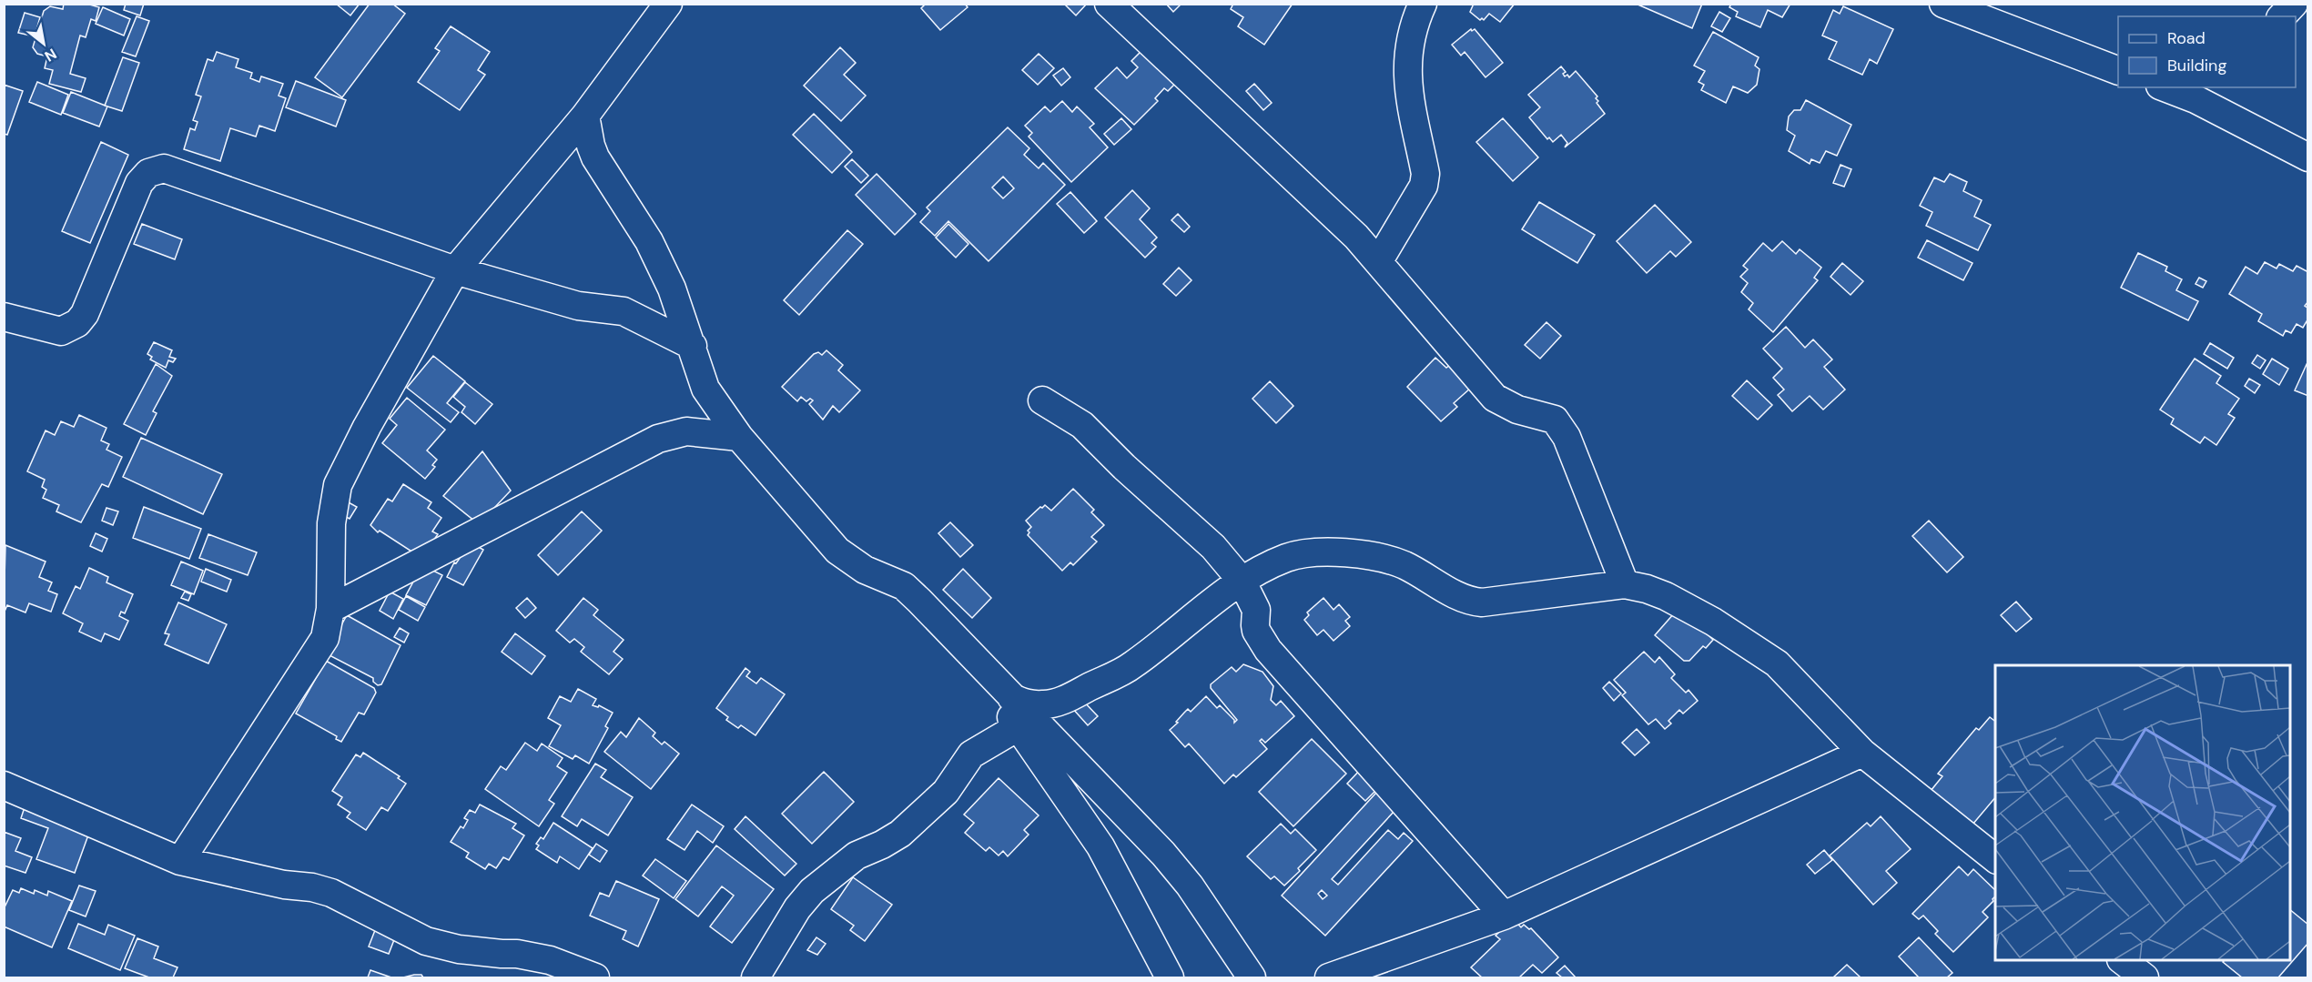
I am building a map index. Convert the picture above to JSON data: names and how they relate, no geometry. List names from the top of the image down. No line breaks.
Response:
{"legend":["Road","Building"],"north":"bottom right"}
